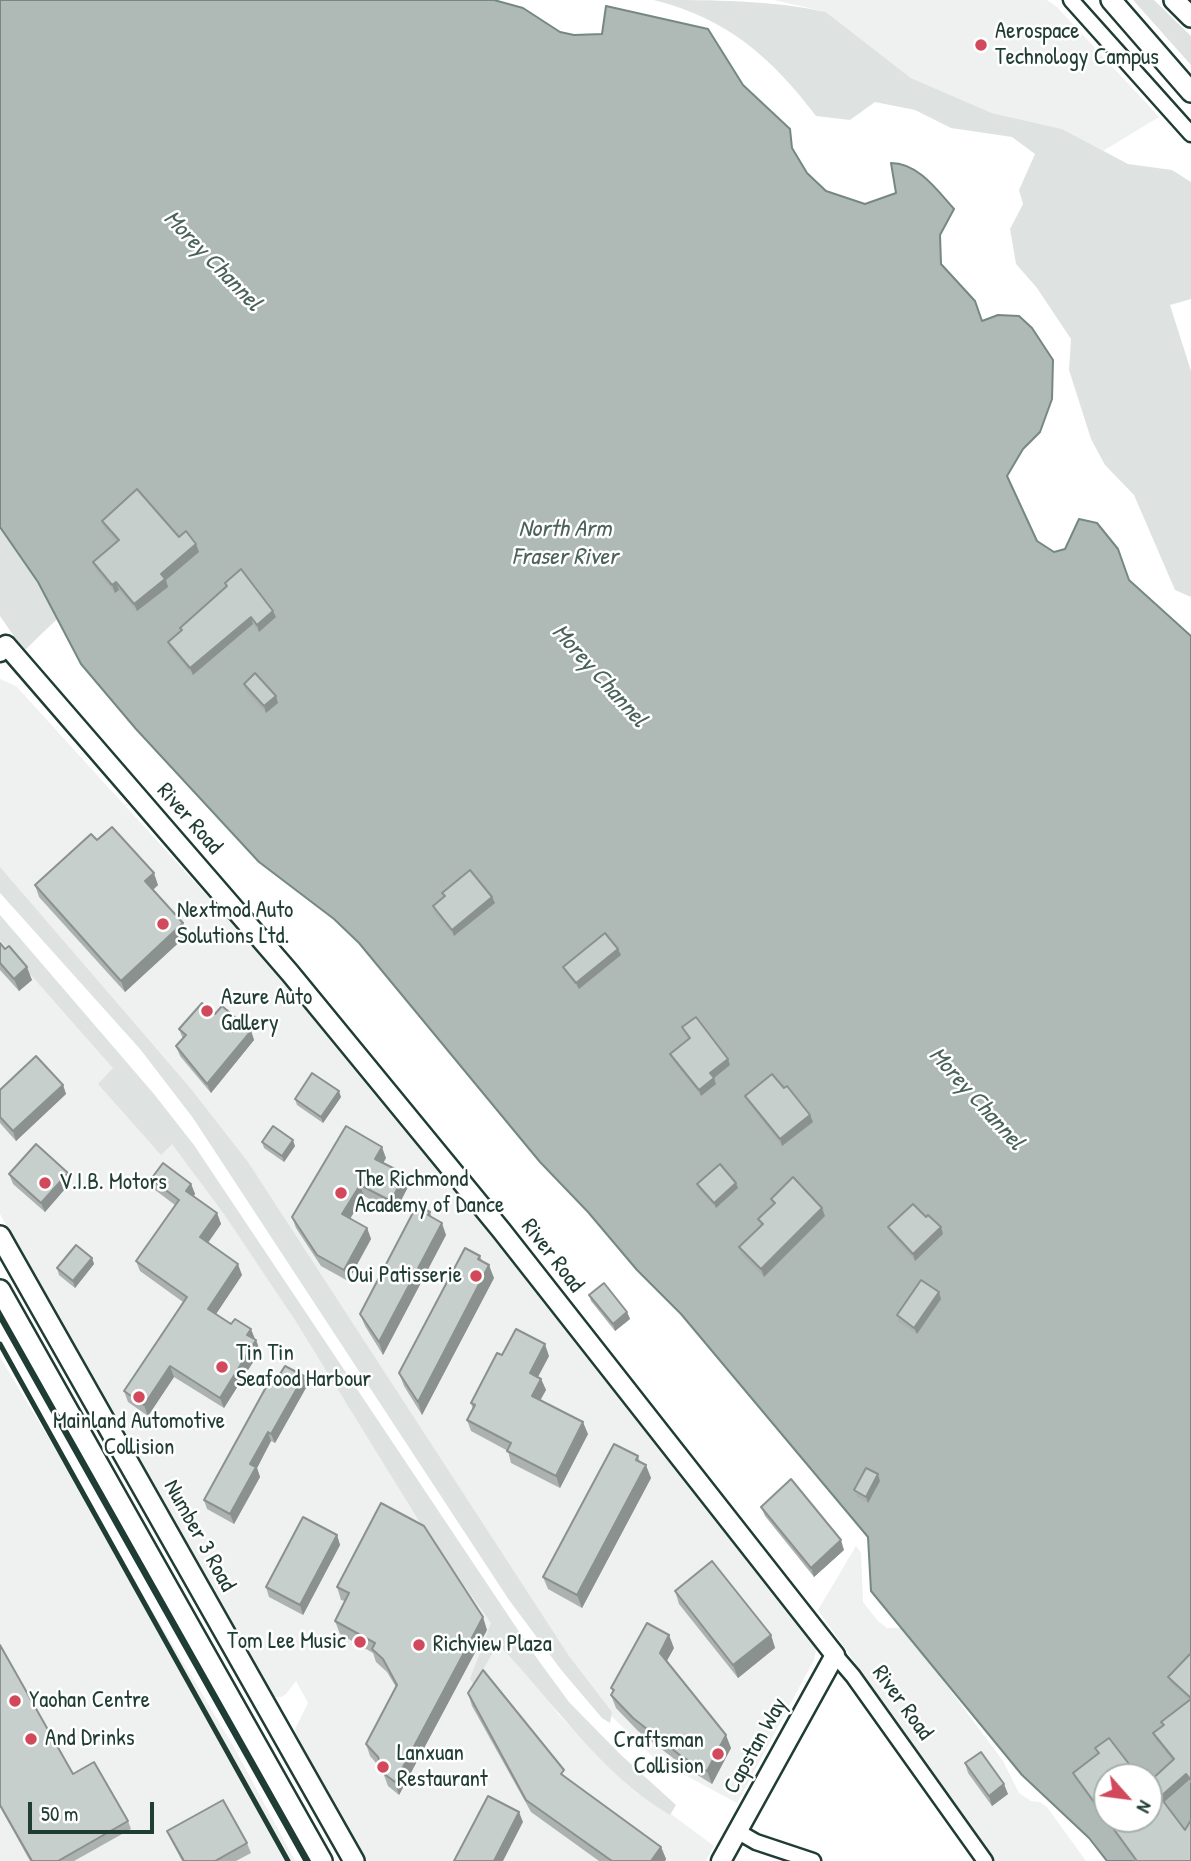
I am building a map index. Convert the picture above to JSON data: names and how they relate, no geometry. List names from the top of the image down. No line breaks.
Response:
{"streets":{"main road":["Number 3 Road"],"street":["River Road","Capstan Way"]},"crossings":[["River Road","Capstan Way"]],"water":["Morey Channel","North Arm Fraser River"],"places":["Aerospace Technology Campus","Nextmod Auto Solutions Ltd.","Azure Auto Gallery","V.I.B. Motors","The Richmond Academy of Dance","Oui Patisserie","Tin Tin Seafood Harbour","Mainland Automotive Collision","Tom Lee Music","Richview Plaza","Yaohan Centre","And Drinks","Craftsman Collision","Lanxuan Restaurant"],"scale_bar":"50 m","north":"bottom right"}
